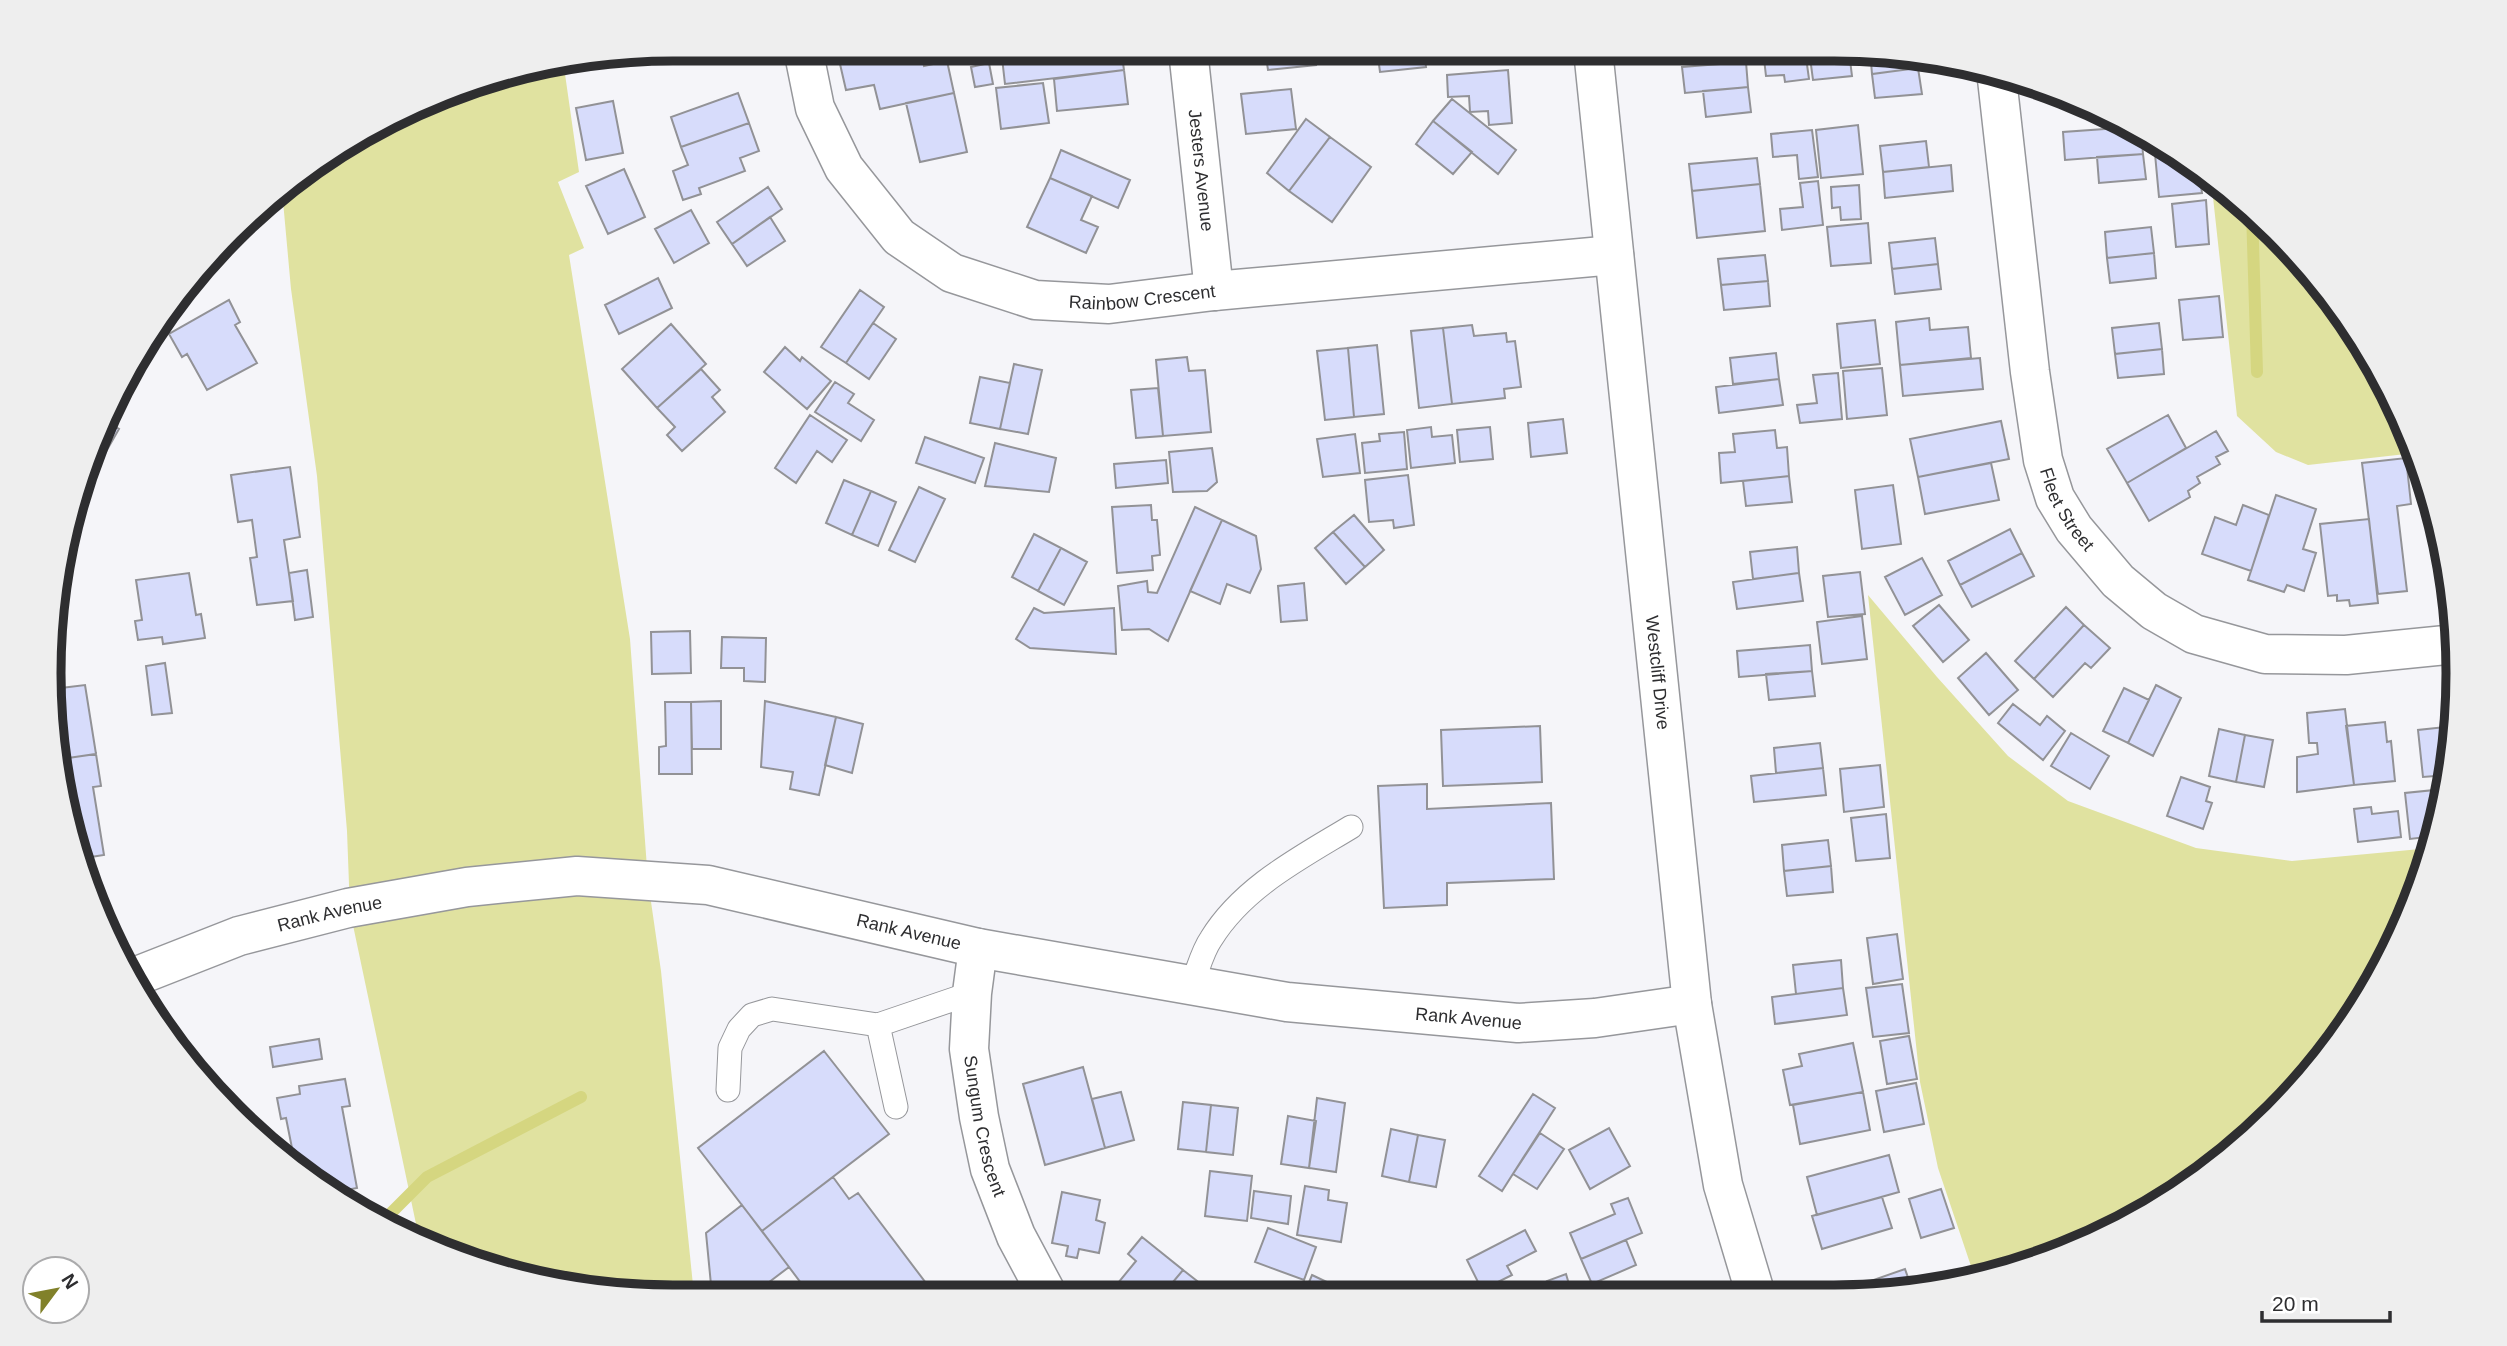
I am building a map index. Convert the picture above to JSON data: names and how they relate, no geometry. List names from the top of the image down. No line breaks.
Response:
{"streets":{"street":["Jesters Avenue","Rainbow Crescent","Fleet Street","Westcliff Drive","Rank Avenue","Sungum Crescent"]},"crossings":[["Jesters Avenue","Rainbow Crescent"],["Rainbow Crescent","Westcliff Drive"],["Westcliff Drive","Rank Avenue"],["Rank Avenue","Sungum Crescent"]],"scale_bar":"20 m","north":"top right"}
